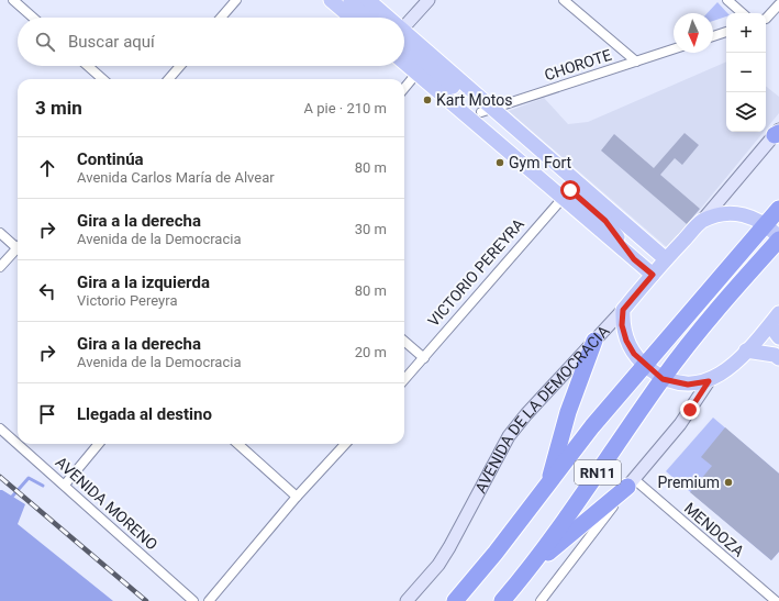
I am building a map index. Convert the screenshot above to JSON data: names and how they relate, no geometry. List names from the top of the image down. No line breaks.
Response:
{"streets":{"highway":["RN11"],"main road":["AVENIDA DE LA DEMOCRACIA"],"street":["CHOROTE","VICTORIO PEREYRA","AVENIDA MORENO","MENDOZA"]},"places":["Kart Motos","Gym Fort","Premium"],"north":"bottom","page":{"map_buttons":["+","−"],"search":"Buscar aquí","heading":["3 min","A pie · 210 m"],"list":[["Continúa","Avenida Carlos María de Alvear","80 m"],["Gira a la derecha","Avenida de la Democracia","30 m"],["Gira a la izquierda","Victorio Pereyra","80 m"],["Gira a la derecha","Avenida de la Democracia","20 m"],"Llegada al destino"]}}
